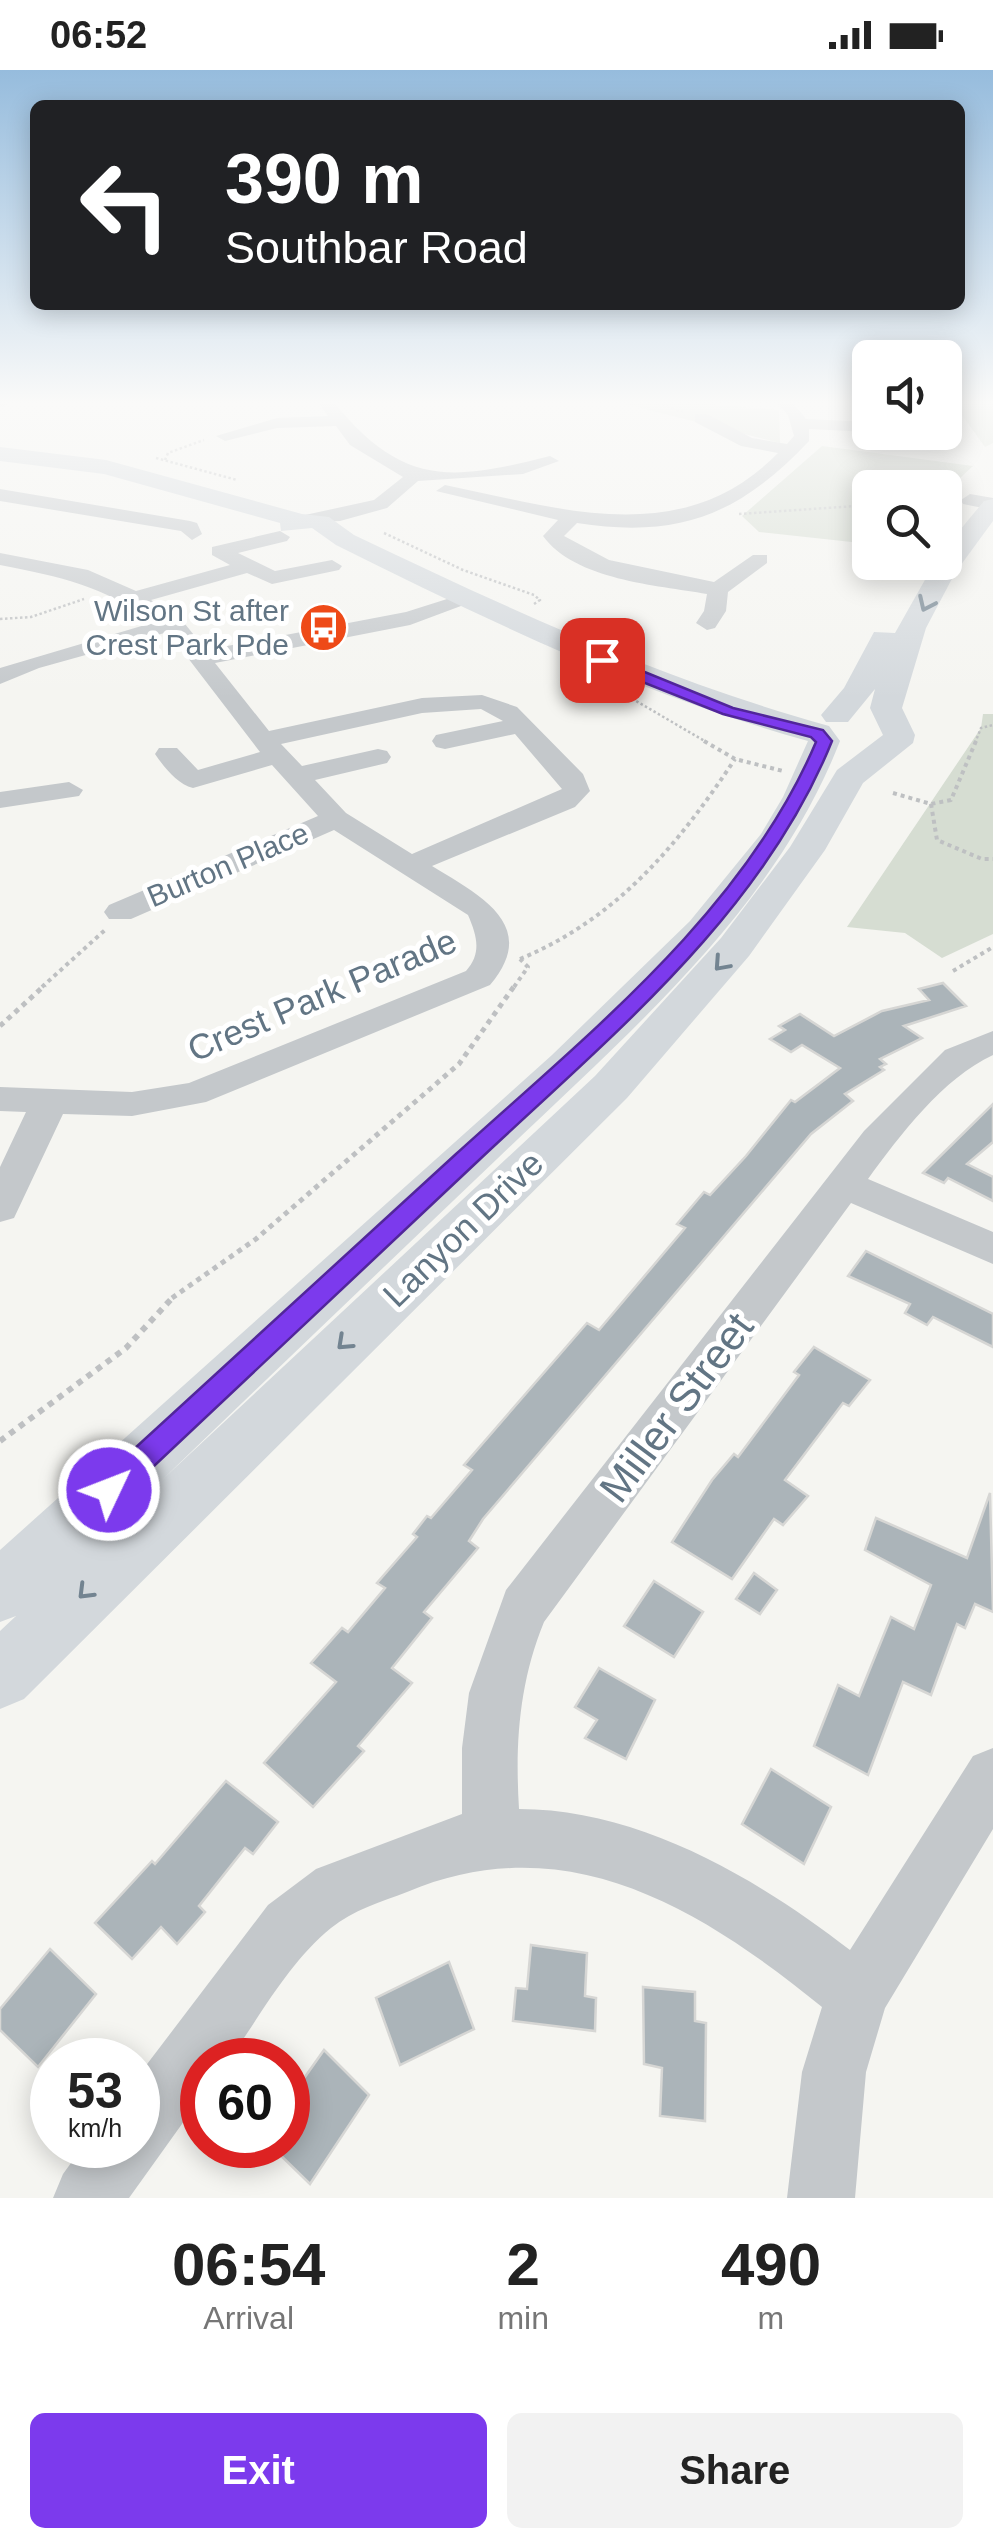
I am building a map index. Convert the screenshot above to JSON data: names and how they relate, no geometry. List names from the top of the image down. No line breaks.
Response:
{"streets":{"main road":["Lanyon Drive"],"street":["Burton Place","Crest Park Parade","Miller Street"]},"crossings":[["Burton Place","Crest Park Parade"]],"places":{"bus stop":["Wilson St after Crest Park Pde"]},"page":{"status":"06:52","turn":["390 m","Southbar Road"],"speed":"53 km/h","limit":"60","eta":["06:54","Arrival","2","min","490","m"],"buttons":["Exit","Share"]}}
